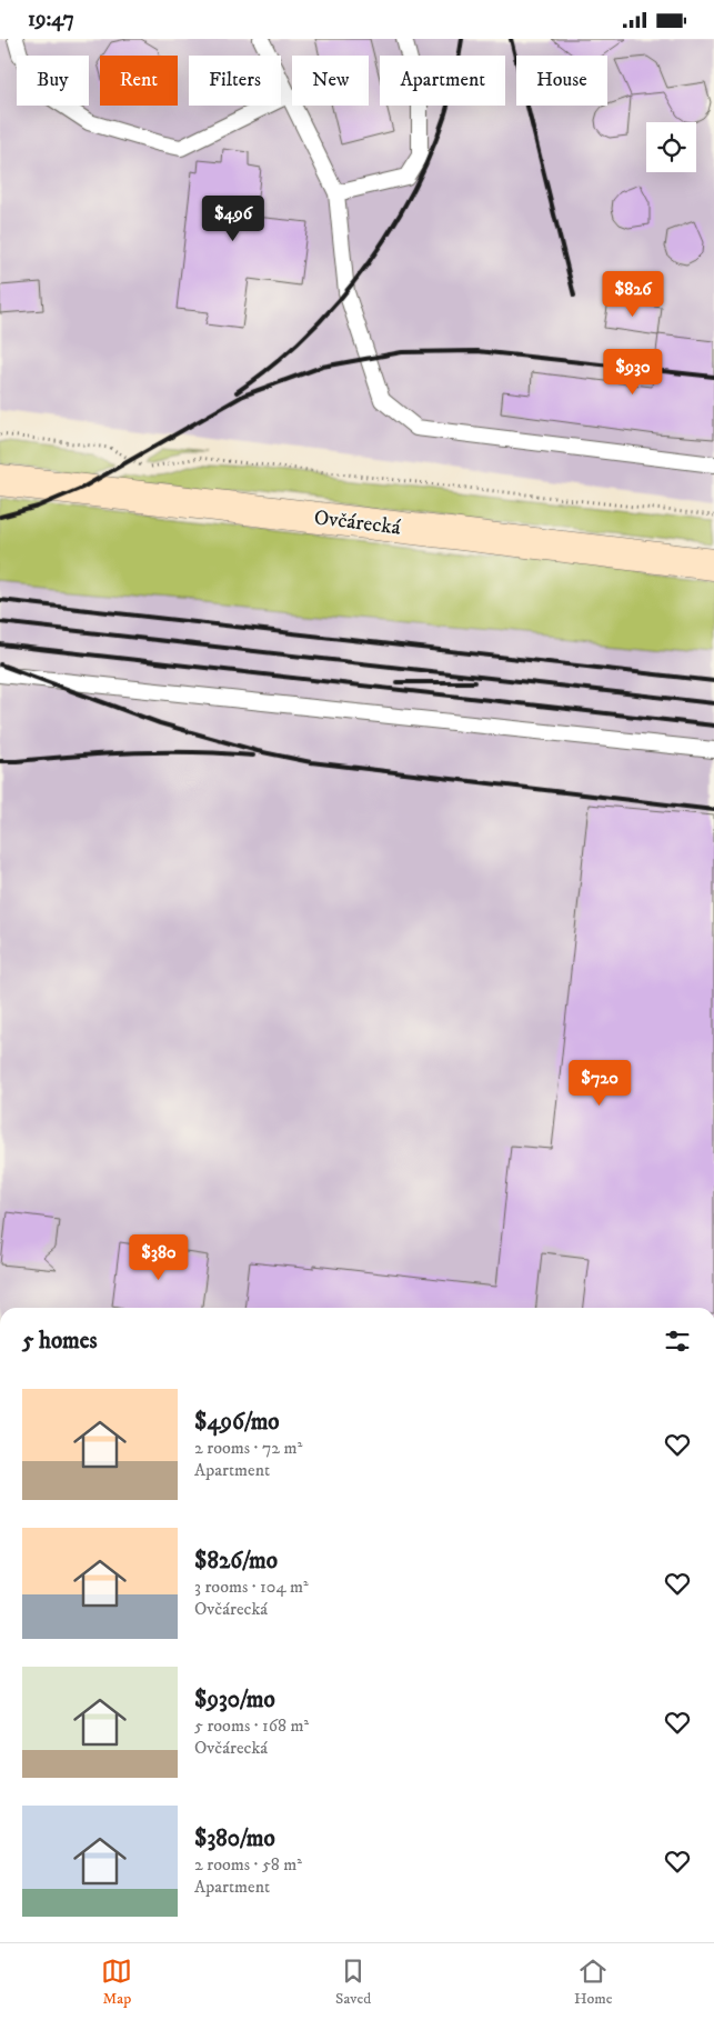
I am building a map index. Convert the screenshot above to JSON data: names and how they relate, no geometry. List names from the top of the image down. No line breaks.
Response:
{"streets":{"main road":["Ovčárecká"]},"page":{"status":"19:47","chip":["Buy","Rent","Filters","New","Apartment","House"],"price":["$496","$826","$930","$720","$380"],"heading":"5 homes","list":[{"name":"$496/mo","note":"2 rooms · 72 m² · Apartment"},{"name":"$826/mo","note":"3 rooms · 104 m² · Ovčárecká"},{"name":"$930/mo","note":"5 rooms · 168 m² · Ovčárecká"},{"name":"$380/mo","note":"2 rooms · 58 m² · Apartment"}],"tabs":["Map","Saved","Home"]}}
